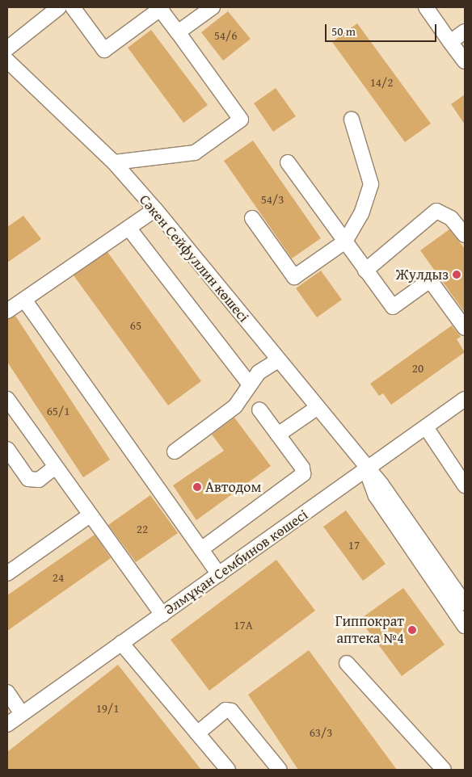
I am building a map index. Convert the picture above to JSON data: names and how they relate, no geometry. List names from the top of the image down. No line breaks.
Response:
{"streets":{"street":["Сәкен Сейфуллин көшесі","Әлмұқан Сембинов көшесі"]},"crossings":[["Сәкен Сейфуллин көшесі","Әлмұқан Сембинов көшесі"]],"places":["Жулдыз","Автодом","Гиппократ аптека №4"],"house_numbers":["54/6","14/2","54/3","65","20","65/1","22","17","24","17А","19/1","63/3"],"scale_bar":"50 m"}
